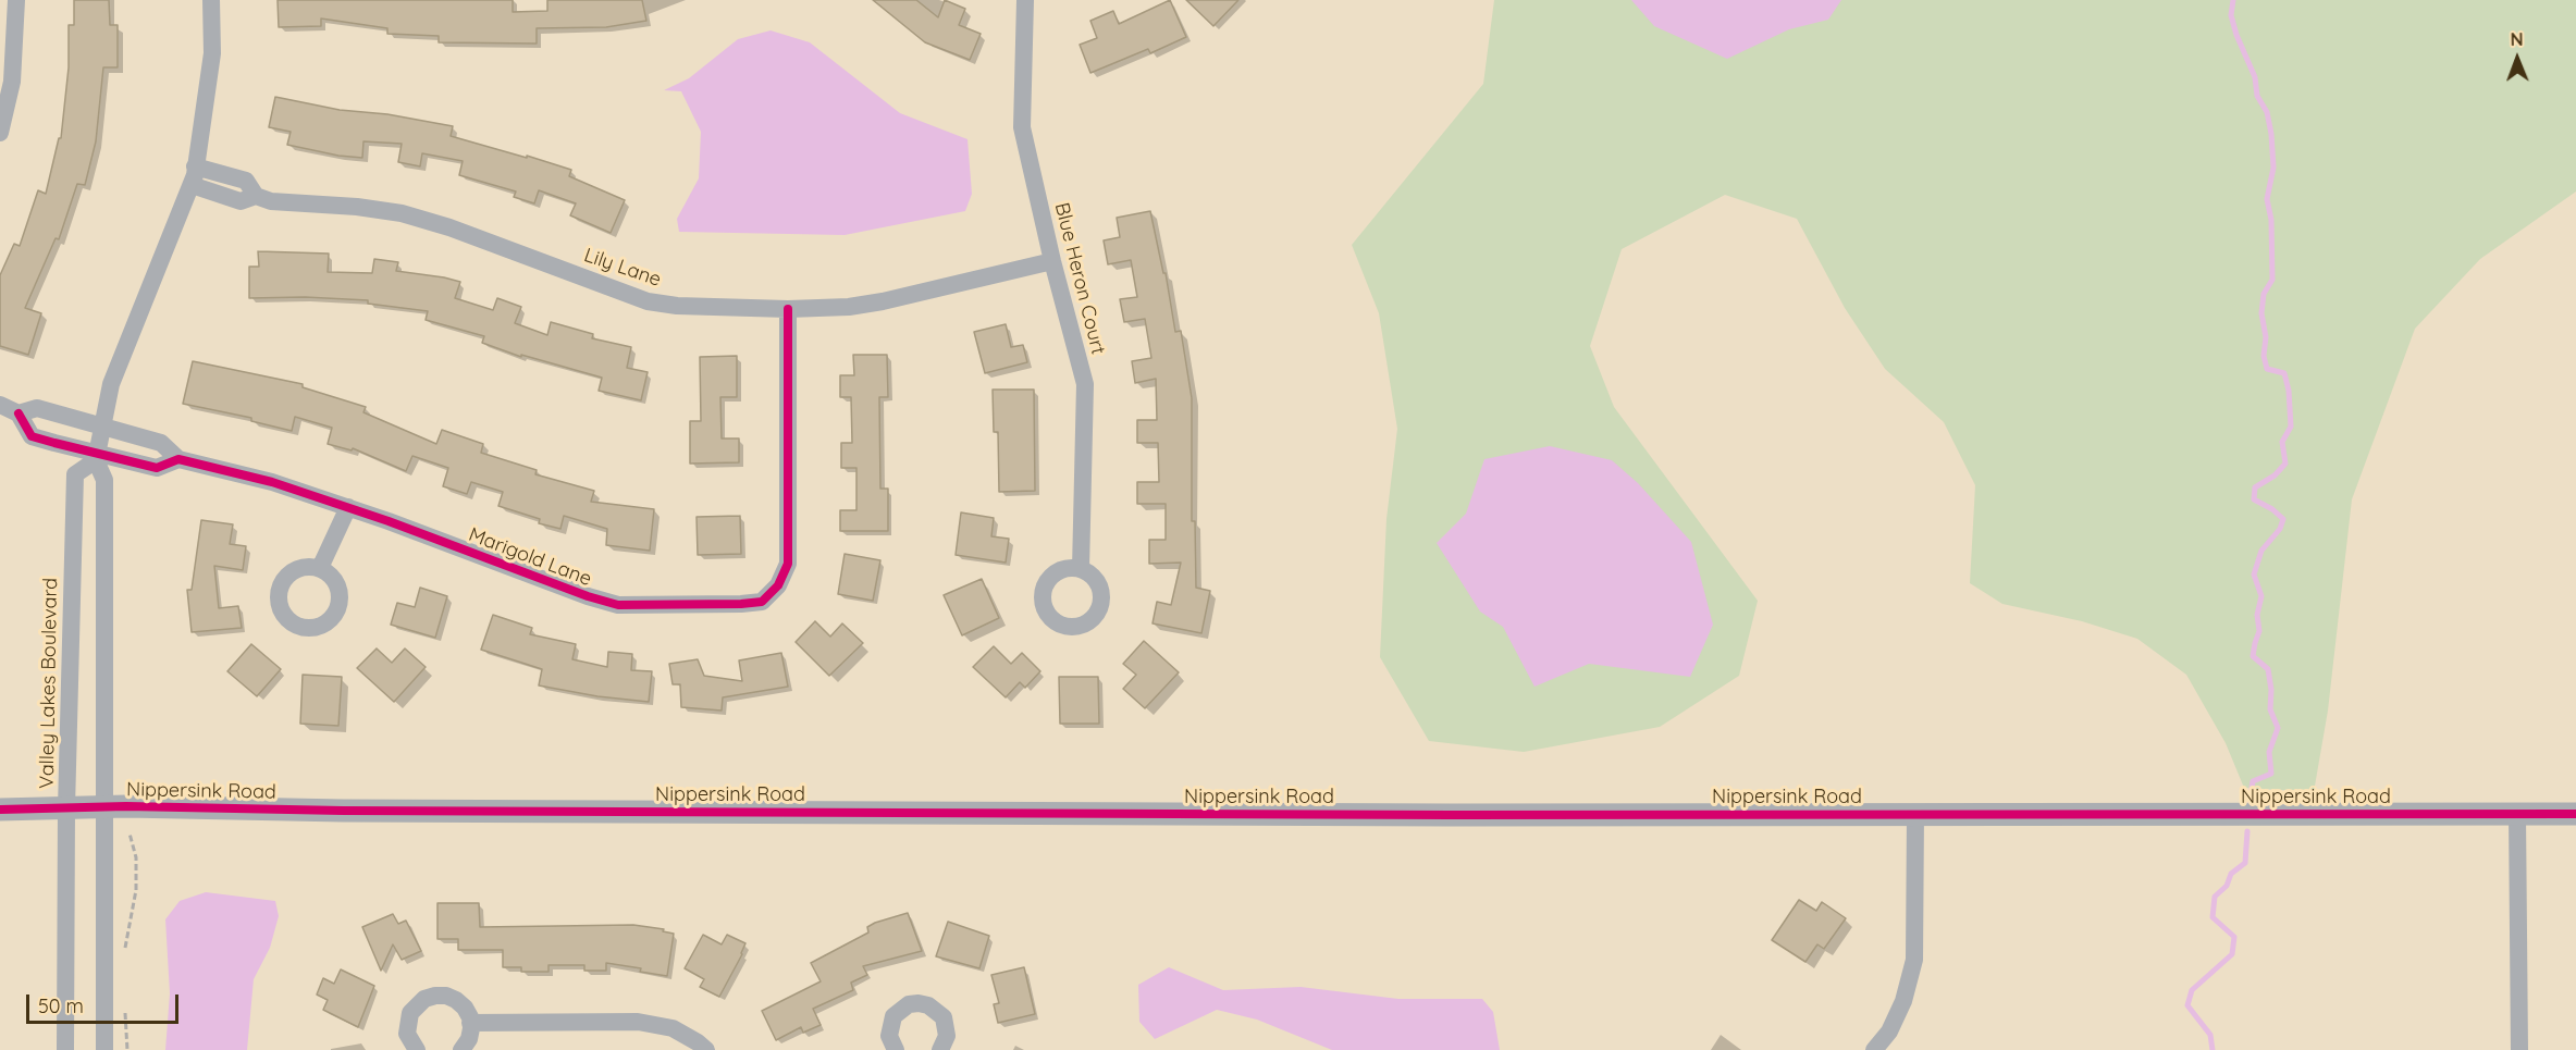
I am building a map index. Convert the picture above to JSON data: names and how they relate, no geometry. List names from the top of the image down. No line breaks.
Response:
{"streets":{"street":["Lily Lane","Blue Heron Court","Marigold Lane","Valley Lakes Boulevard","Nippersink Road"]},"crossings":[["Lily Lane","Blue Heron Court"],["Lily Lane","Marigold Lane"],["Marigold Lane","Valley Lakes Boulevard"],["Valley Lakes Boulevard","Nippersink Road"]],"scale_bar":"50 m","north":"top"}
